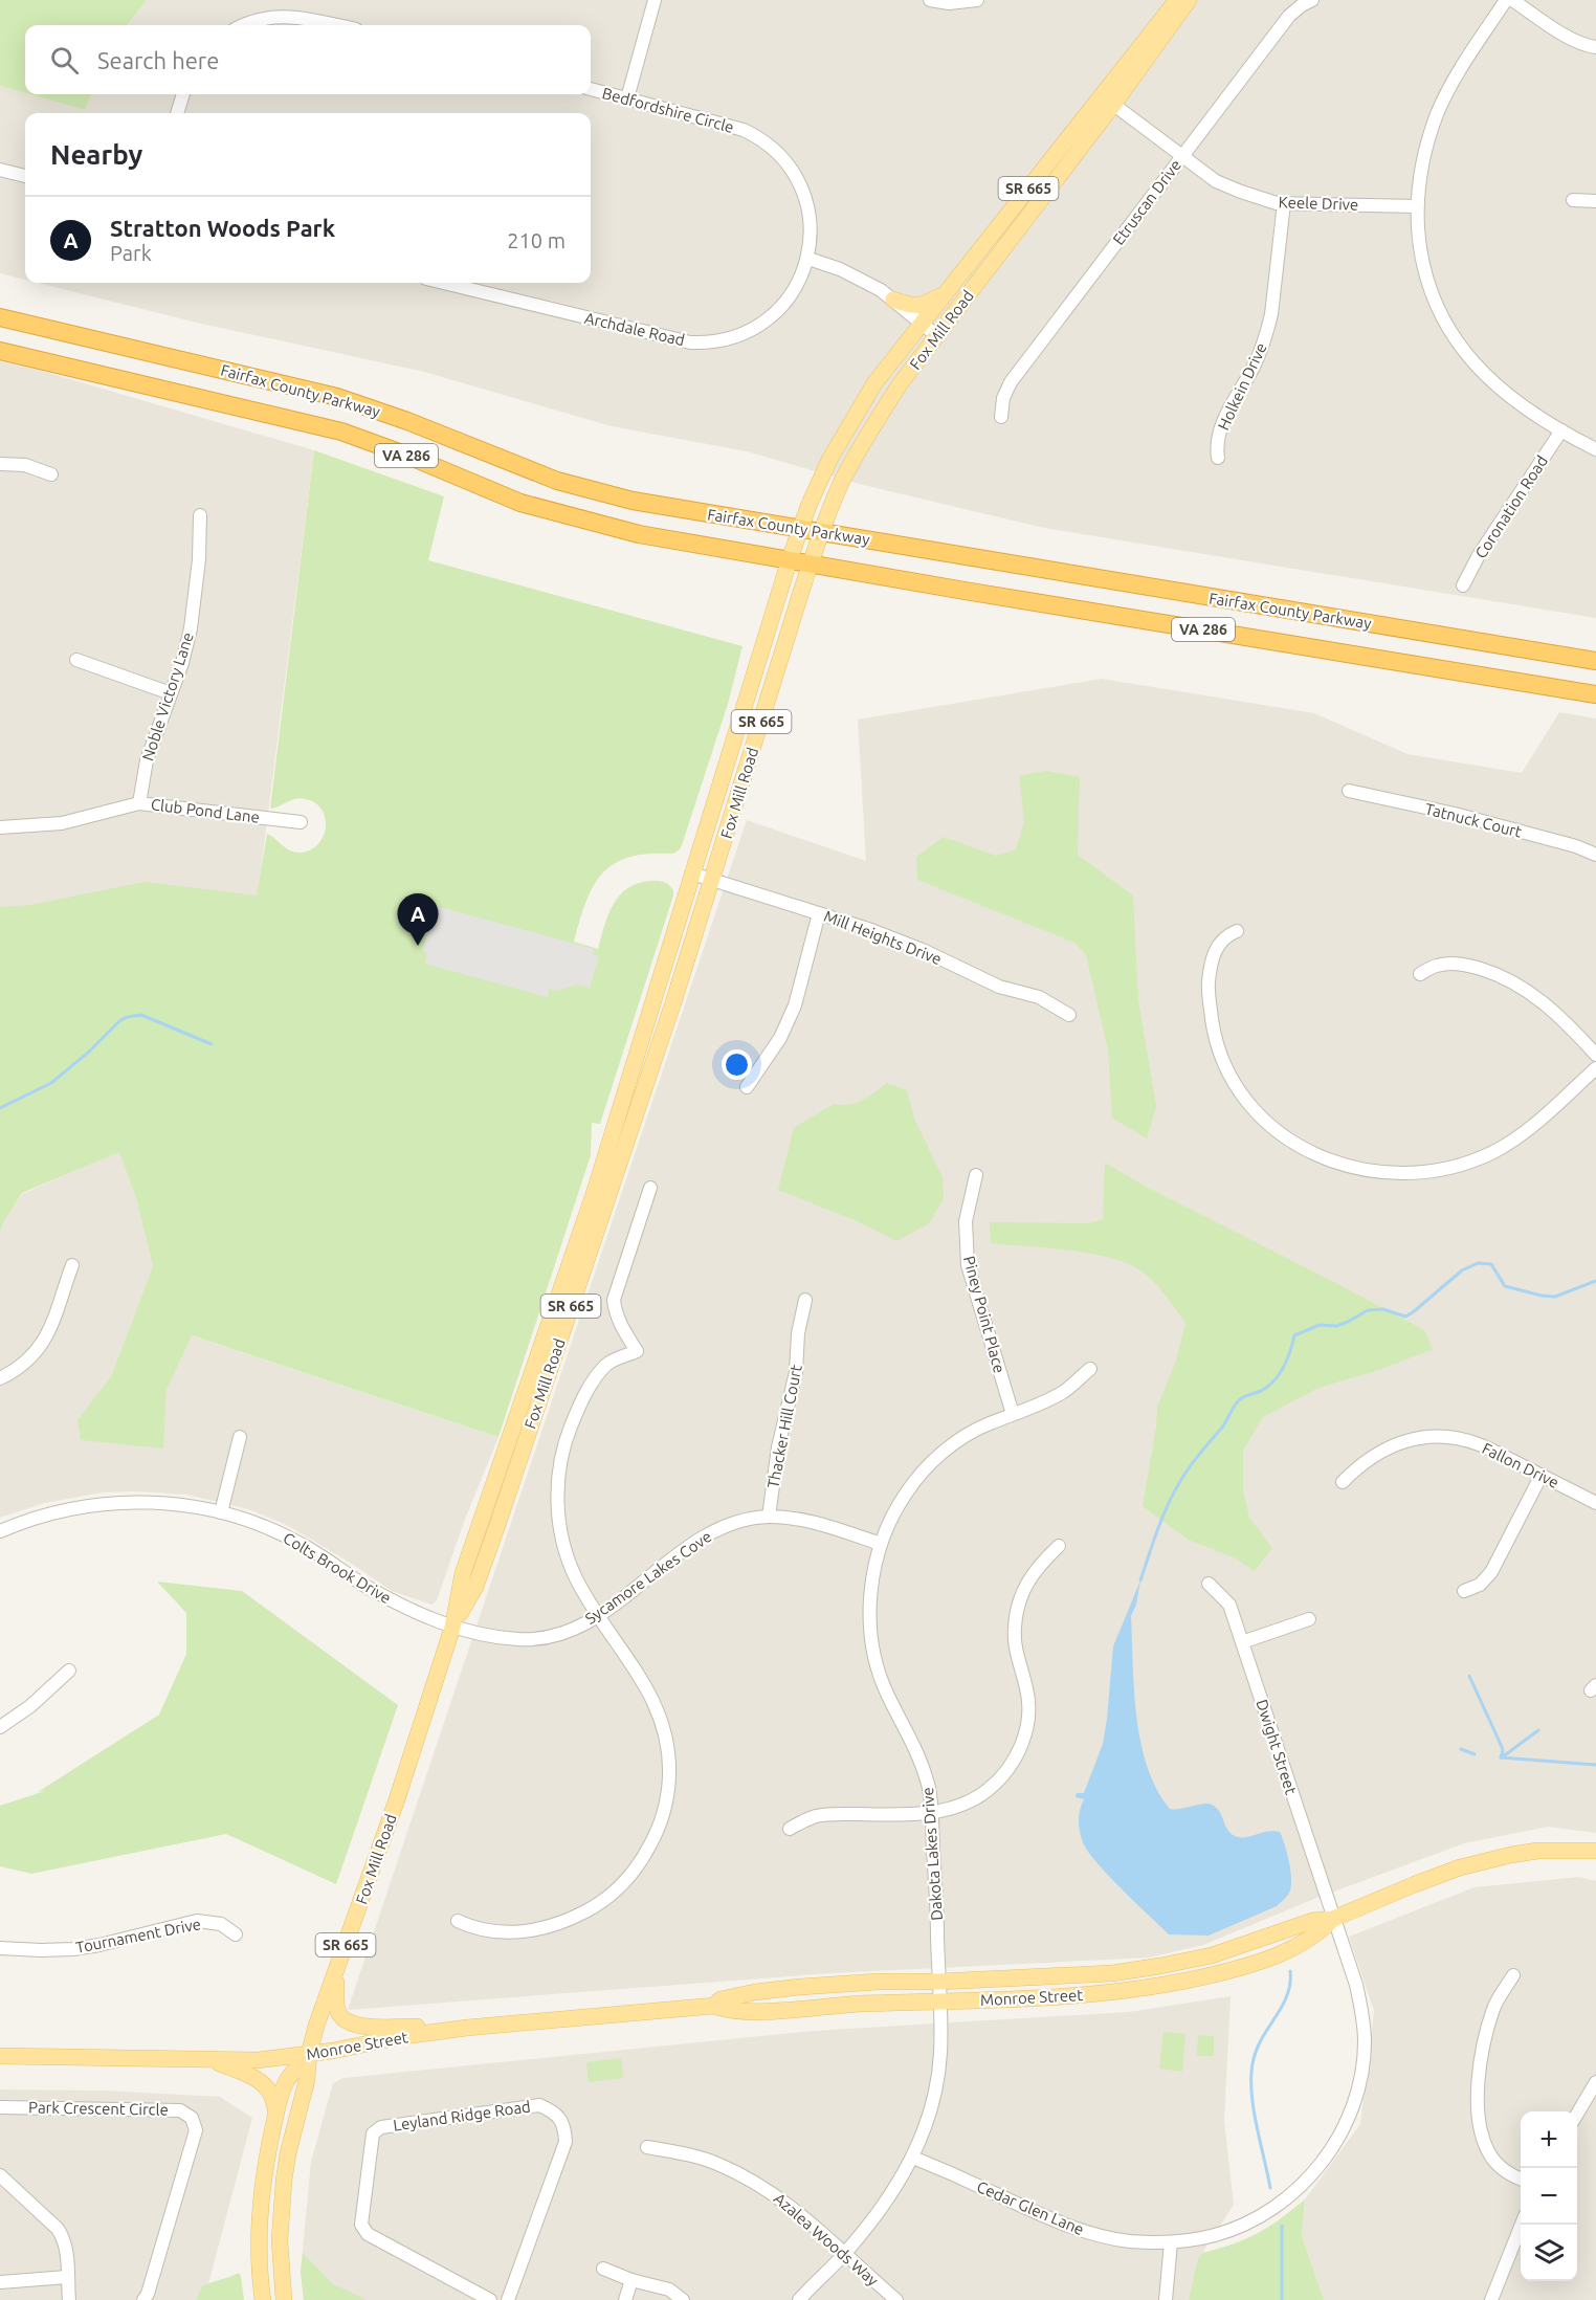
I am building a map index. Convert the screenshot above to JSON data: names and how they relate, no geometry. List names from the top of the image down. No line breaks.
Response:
{"streets":{"highway":["Fairfax County Parkway","VA 286"],"main road":["SR 665","Fox Mill Road","Monroe Street"],"street":["Bedfordshire Circle","Etruscan Drive","Keele Drive","Archdale Road","Holkein Drive","Coronation Road","Noble Victory Lane","Club Pond Lane","Tatnuck Court","Mill Heights Drive","Piney Point Place","Thacker Hill Court","Fallon Drive","Colts Brook Drive","Sycamore Lakes Cove","Dwight Street","Dakota Lakes Drive","Tournament Drive","Park Crescent Circle","Leyland Ridge Road","Cedar Glen Lane","Azalea Woods Way"]},"crossings":[["Bedfordshire Circle","Archdale Road"],["Etruscan Drive","Keele Drive"],["Keele Drive","Fox Mill Road"],["Keele Drive","Holkein Drive"],["Fox Mill Road","Fairfax County Parkway"],["Fox Mill Road","Mill Heights Drive"],["Fox Mill Road","Colts Brook Drive"],["Fox Mill Road","Sycamore Lakes Cove"],["Fox Mill Road","Monroe Street"],["Noble Victory Lane","Club Pond Lane"],["Piney Point Place","Dakota Lakes Drive"],["Thacker Hill Court","Sycamore Lakes Cove"],["Colts Brook Drive","Sycamore Lakes Cove"],["Sycamore Lakes Cove","Dakota Lakes Drive"],["Dwight Street","Monroe Street"],["Dwight Street","Cedar Glen Lane"],["Dakota Lakes Drive","Monroe Street"],["Dakota Lakes Drive","Cedar Glen Lane"],["Dakota Lakes Drive","Azalea Woods Way"],["Monroe Street","Cedar Glen Lane"]],"page":{"search":"Search here","heading":"Nearby","list":[{"mark":"A","name":"Stratton Woods Park","note":"Park","value":"210 m"}],"pins":"A","map_buttons":["+","−"]}}
